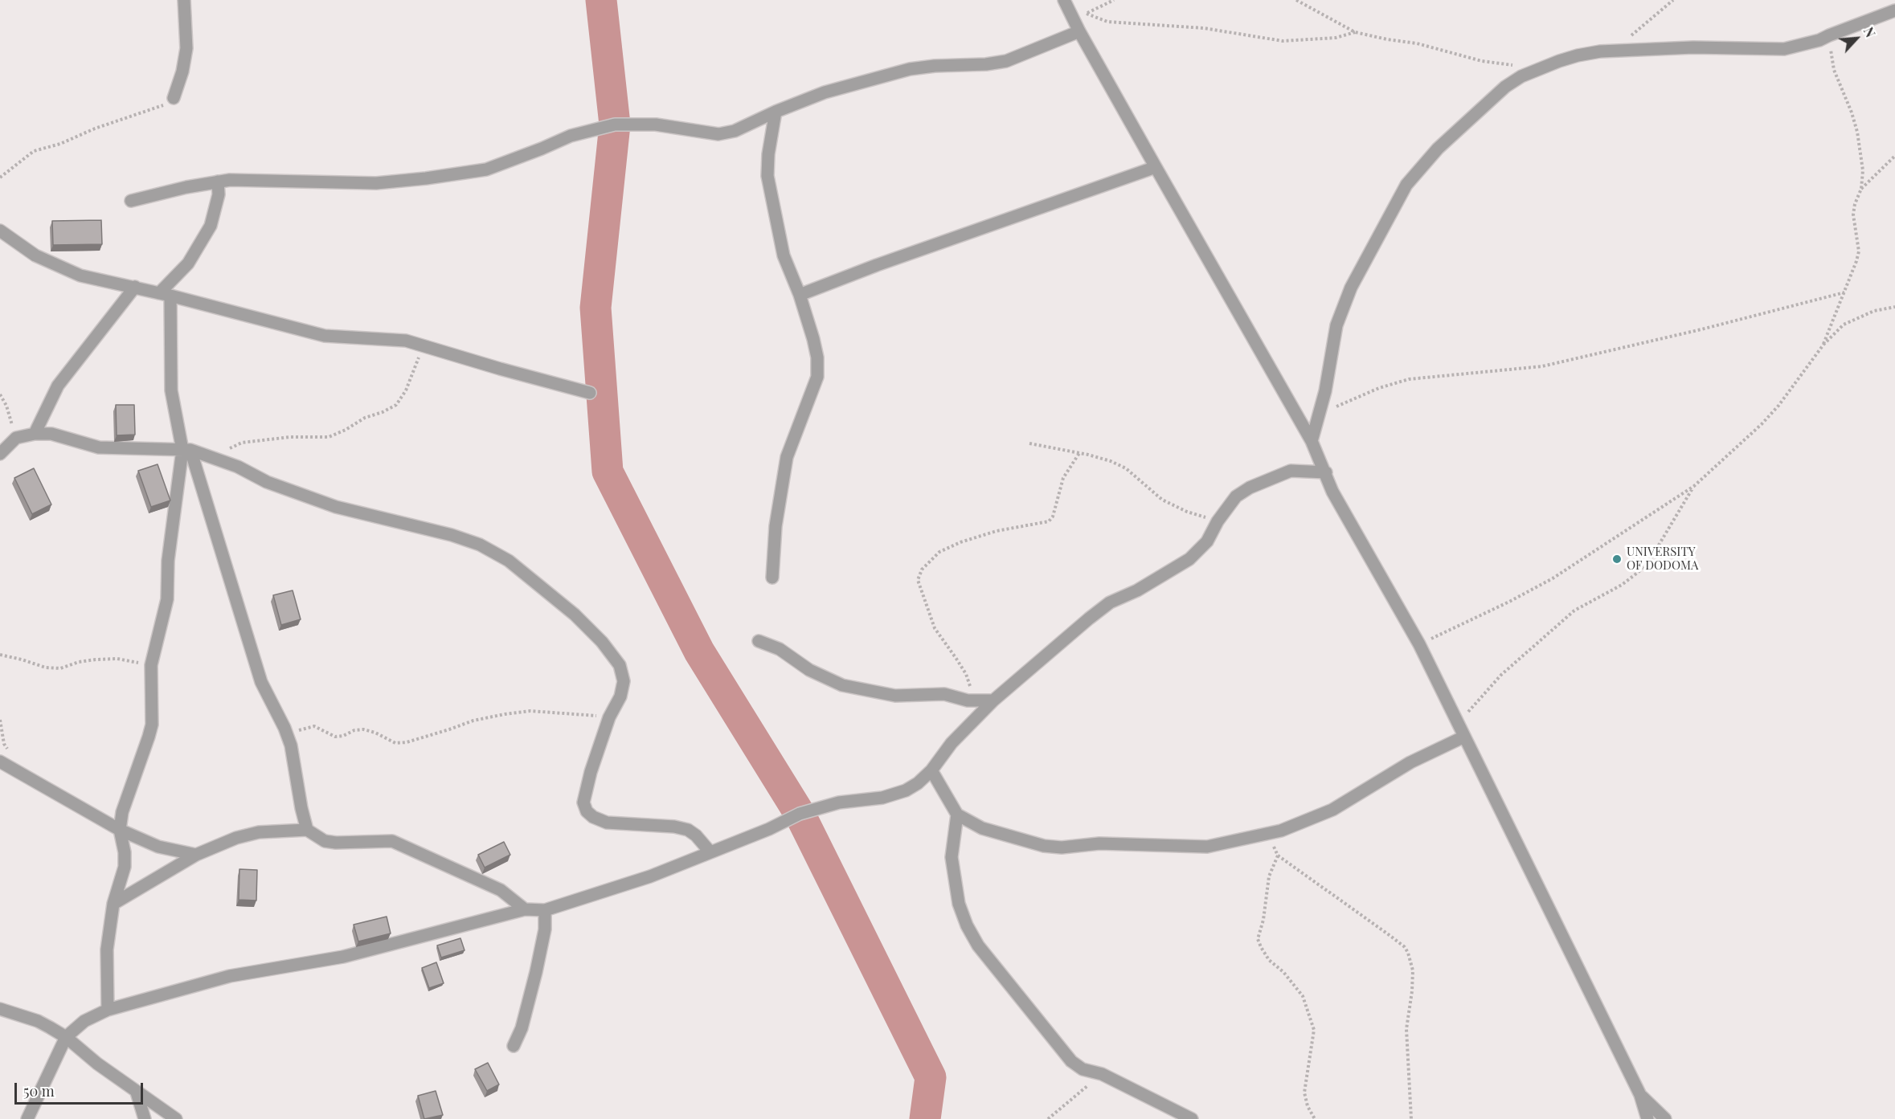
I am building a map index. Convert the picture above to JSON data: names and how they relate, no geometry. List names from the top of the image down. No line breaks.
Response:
{"places":["UNIVERSITY OF DODOMA"],"scale_bar":"50 m","north":"top right"}
